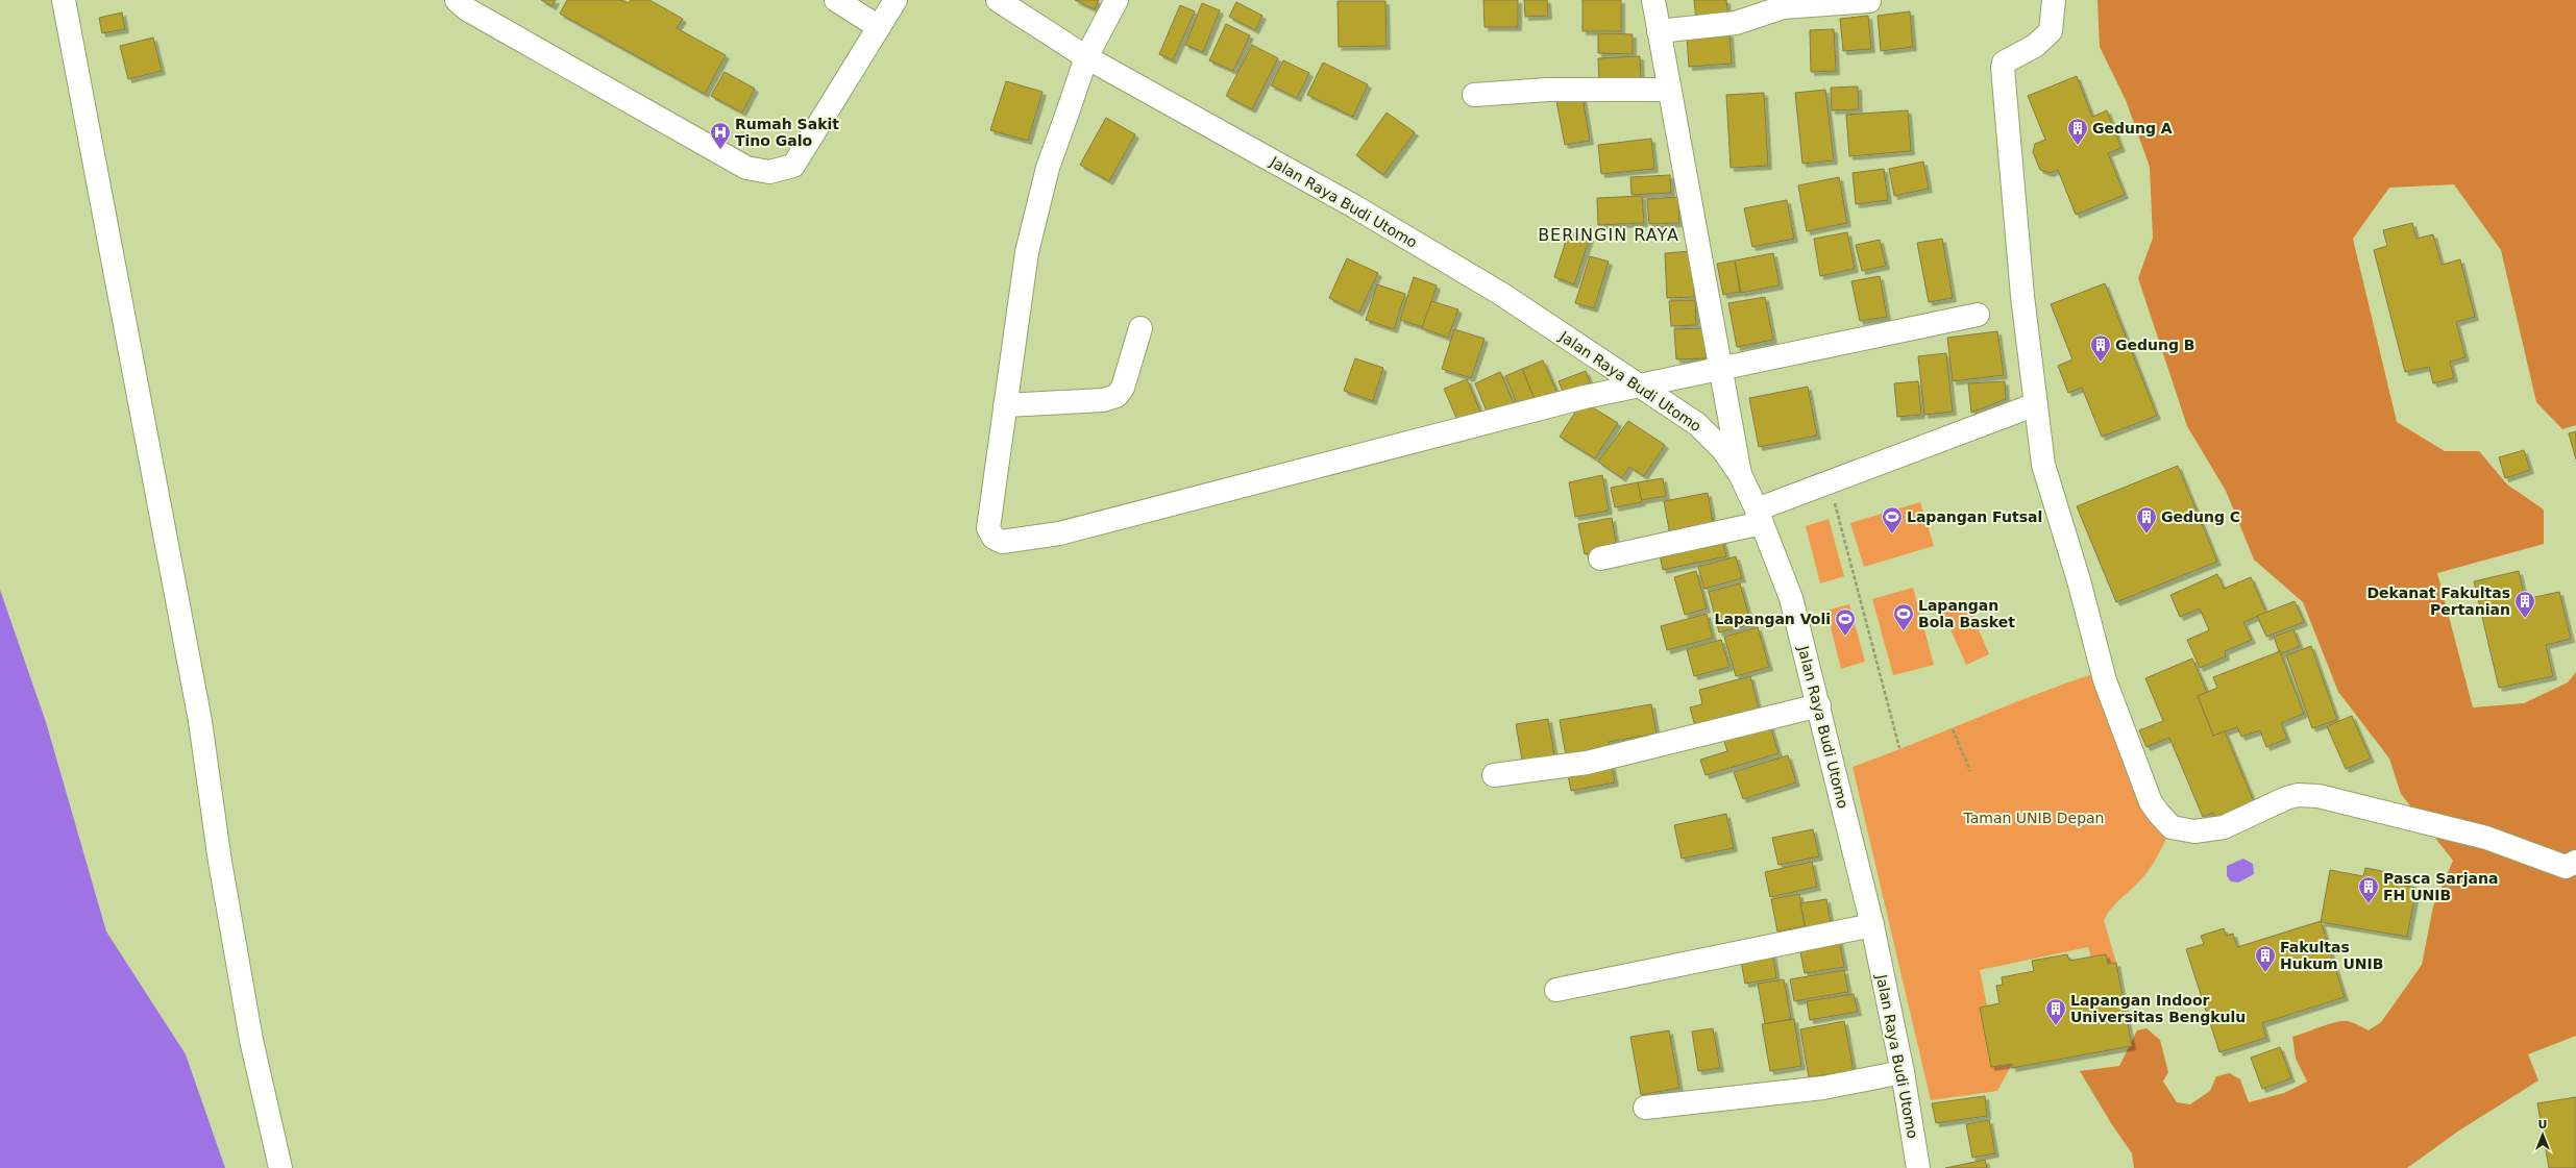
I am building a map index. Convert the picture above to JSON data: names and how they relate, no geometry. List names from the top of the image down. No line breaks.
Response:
{"streets":{"main road":["Jalan Raya Budi Utomo"]},"districts":["BERINGIN RAYA"],"parks":["Taman UNIB Depan"],"places":{"building":["Gedung A","Gedung B","Gedung C","Dekanat Fakultas Pertanian","Pasca Sarjana FH UNIB","Fakultas Hukum UNIB","Lapangan Indoor Universitas Bengkulu"],"hospital":["Rumah Sakit Tino Galo"],"sports":["Lapangan Futsal","Lapangan Bola Basket","Lapangan Voli"]},"north":"top"}
